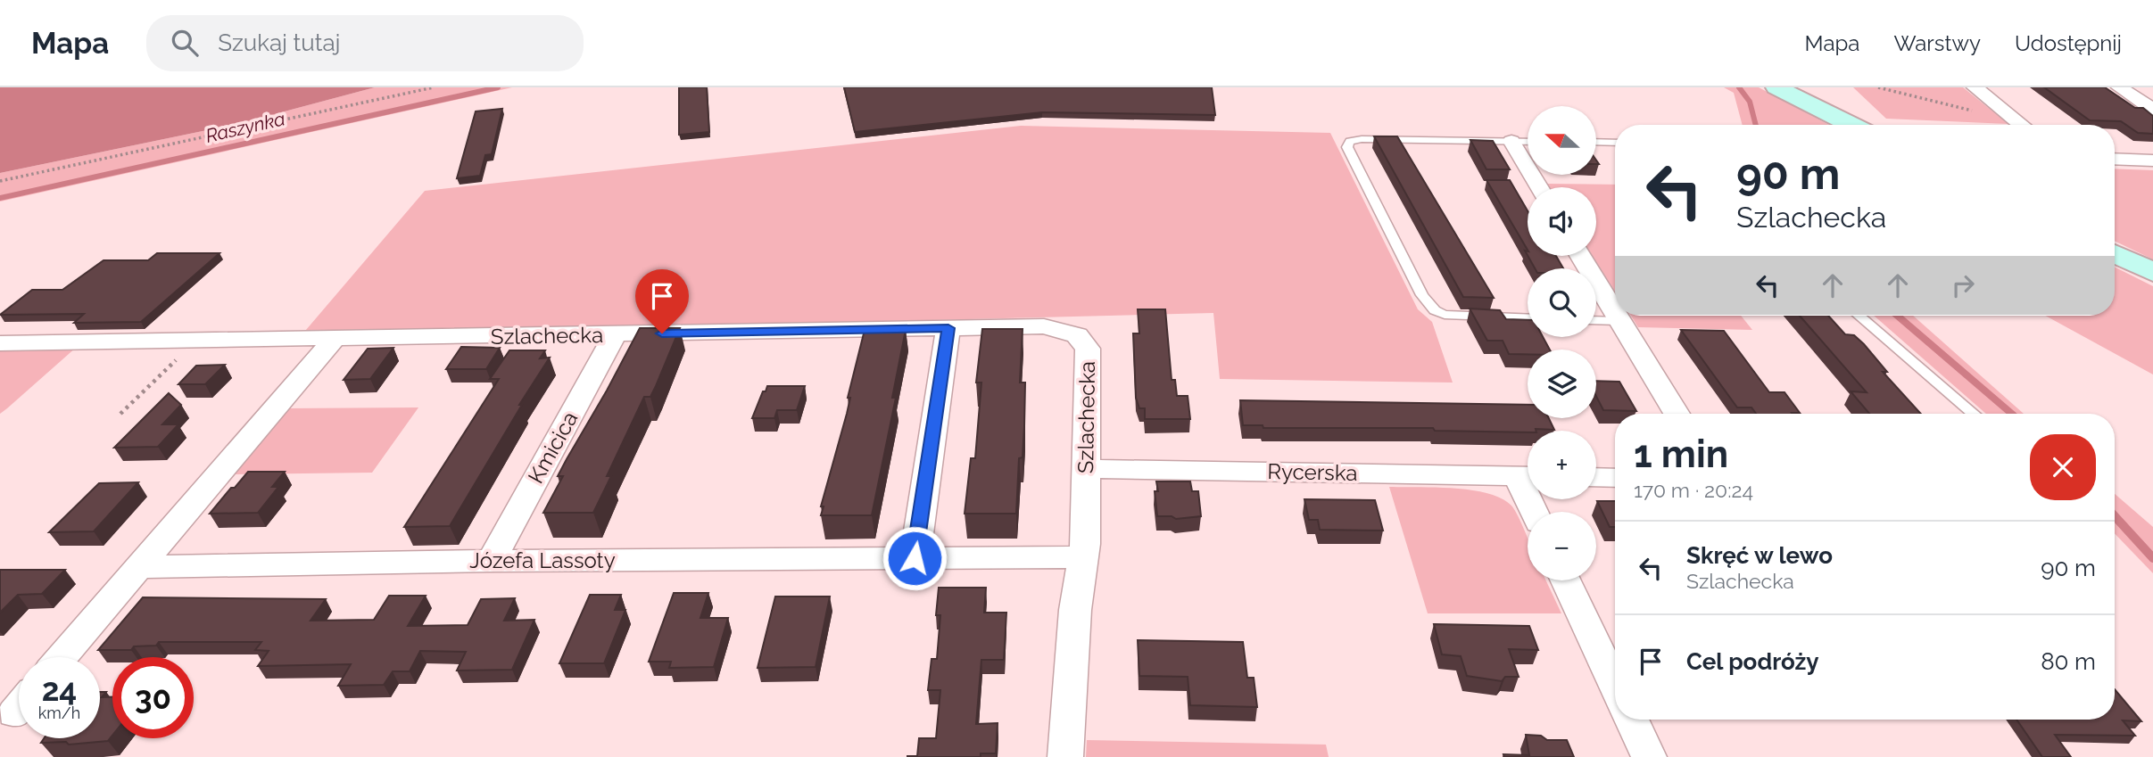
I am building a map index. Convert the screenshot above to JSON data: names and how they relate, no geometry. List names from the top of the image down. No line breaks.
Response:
{"streets":{"street":["Szlachecka","Kmicica","Rycerska","Józefa Lassoty"]},"crossings":[["Szlachecka","Kmicica"],["Szlachecka","Rycerska"],["Szlachecka","Józefa Lassoty"],["Kmicica","Józefa Lassoty"]],"water":["Raszynka"],"north":"left","page":{"header":"Mapa","search":"Szukaj tutaj","nav":["Mapa","Warstwy","Udostępnij"],"map_buttons":["+","−"],"turn":["90 m","Szlachecka"],"heading":["1 min","170 m · 20:24"],"list":[{"name":"Skręć w lewo","note":"Szlachecka","value":"90 m"},{"name":"Cel podróży","value":"80 m"}],"speed":"24 km/h","limit":"30"}}
